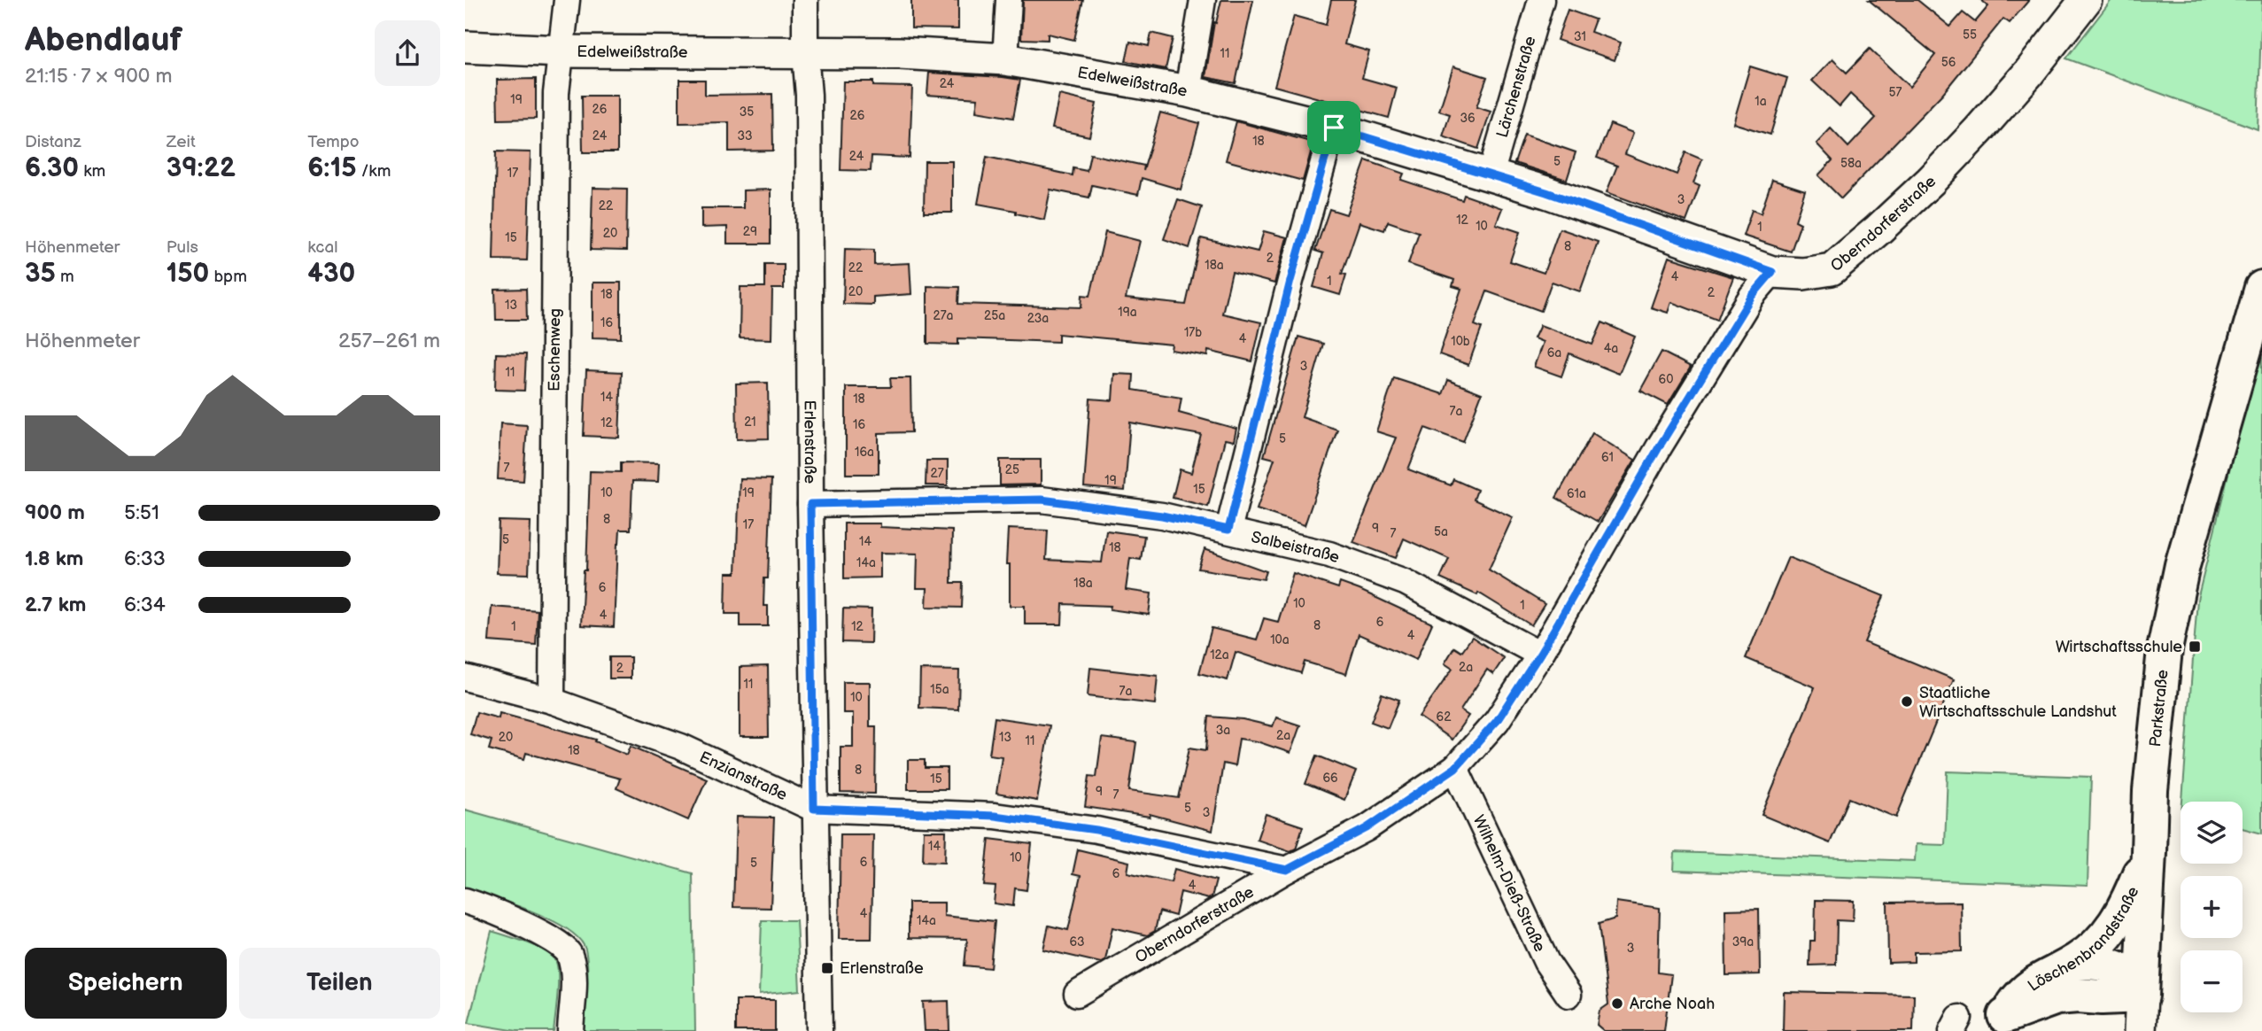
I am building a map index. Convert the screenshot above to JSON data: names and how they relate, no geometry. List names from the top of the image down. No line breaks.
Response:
{"streets":{"main road":["Parkstraße","Löschenbrandstraße"],"street":["Edelweißstraße","Lärchenstraße","Oberndorferstraße","Eschenweg","Erlenstraße","Salbeistraße","Enzianstraße","Wilhelm-Dieß-Straße"]},"crossings":[["Edelweißstraße","Lärchenstraße"],["Edelweißstraße","Oberndorferstraße"],["Edelweißstraße","Eschenweg"],["Edelweißstraße","Erlenstraße"],["Oberndorferstraße","Salbeistraße"],["Oberndorferstraße","Enzianstraße"],["Oberndorferstraße","Wilhelm-Dieß-Straße"],["Eschenweg","Enzianstraße"],["Erlenstraße","Salbeistraße"],["Erlenstraße","Enzianstraße"],["Parkstraße","Löschenbrandstraße"]],"places":{"transit":["Wirtschaftsschule","Erlenstraße"],"other":["Staatliche Wirtschaftsschule Landshut","Arche Noah"]},"house_numbers":["55","31","11","56","24","57","19","1a","26","35","26","36","24","33","18","24","5","58a","17","3","22","12","10","1","29","20","15","8","2","18a","22","4","1","20","2","18","13","19a","27a","25a","23a","16","17b","4","10b","4a","6a","3","11","60","14","18","7a","21","12","16","5","16a","61","7","25","27","19","15","10","19","61a","8","17","9","5a","7","5","14","18","14a","18a","6","10","1","4","6","8","1","12","4","10a","12a","2a","2","11","15a","7a","10","62","3a","2a","20","13","11","18","8","66","15","9","7","5","3","14","10","6","5","6","4","4","14a","63","39a","3"],"page":{"heading":["Abendlauf","21:15 · 7 × 900 m"],"stats":[["Distanz","6.30 km"],["Zeit","39:22"],["Tempo","6:15 /km"],["Höhenmeter","35 m"],["Puls","150 bpm"],["kcal","430"]],"chart":["Höhenmeter","257–261 m"],"list":[{"name":"900 m","note":"5:51"},{"name":"1.8 km","note":"6:33"},{"name":"2.7 km","note":"6:34"}],"map_buttons":["+","−"],"buttons":["Speichern","Teilen"]}}
